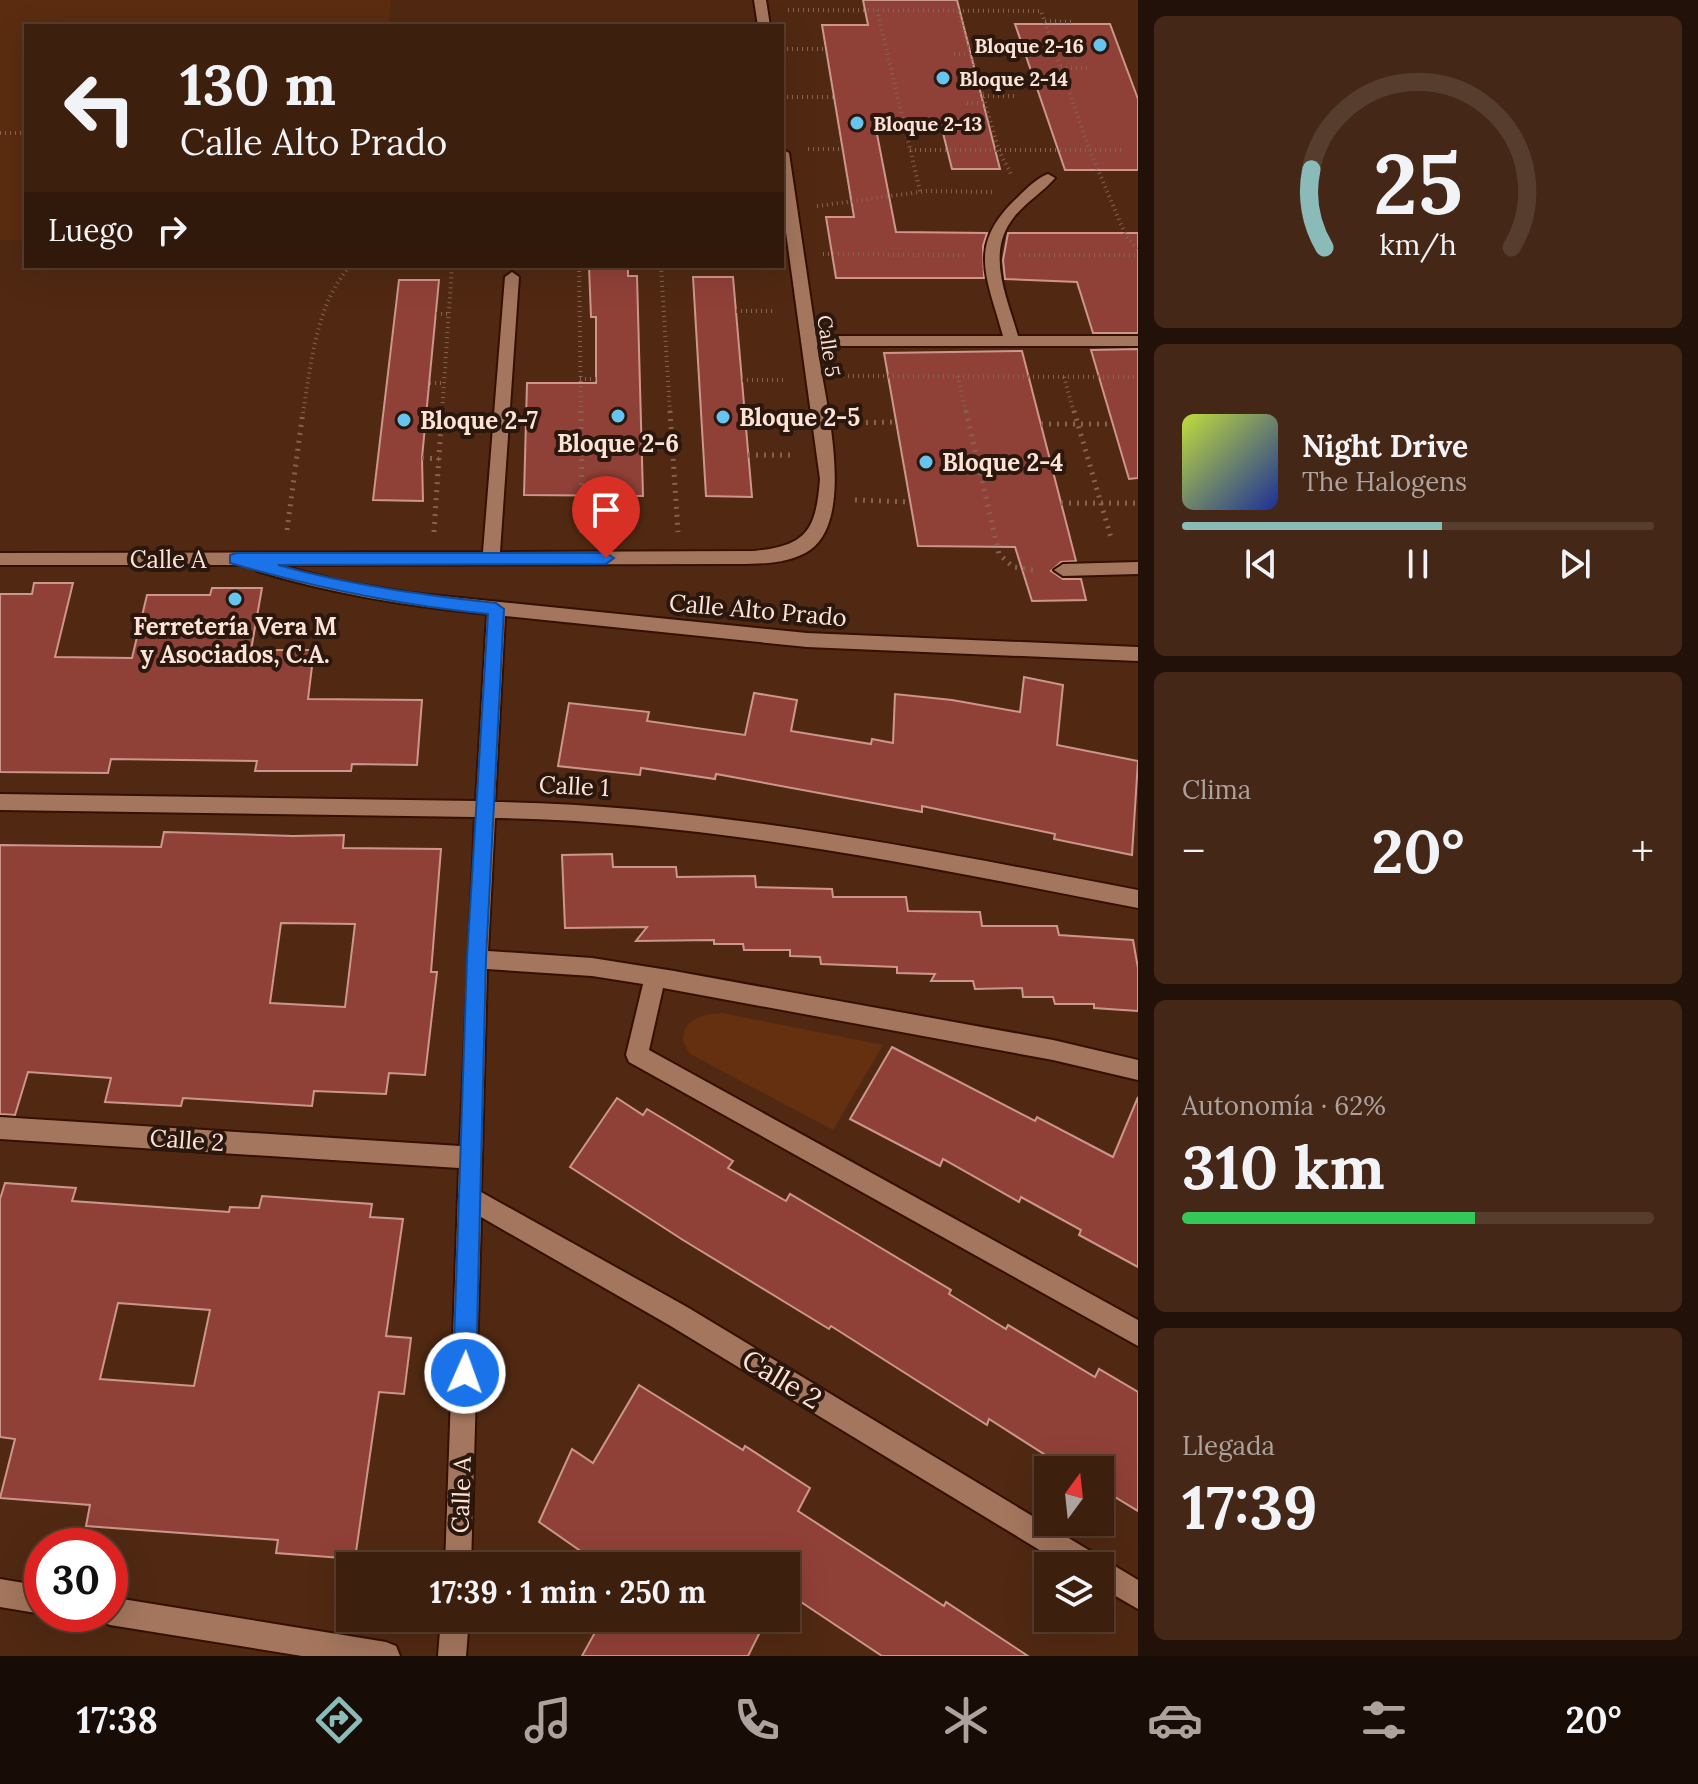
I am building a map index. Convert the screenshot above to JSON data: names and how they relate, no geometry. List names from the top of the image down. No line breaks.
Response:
{"streets":{"street":["Calle 5","Calle A","Calle Alto Prado","Calle 1","Calle 2"]},"crossings":[["Calle 5","Calle A"],["Calle A","Calle Alto Prado"],["Calle A","Calle 1"],["Calle A","Calle 2"]],"places":["Bloque 2-16","Bloque 2-14","Bloque 2-13","Bloque 2-6","Bloque 2-5","Bloque 2-7","Bloque 2-4","Ferretería Vera M y Asociados, C.A."],"north":"top","page":{"turn":["130 m","Calle Alto Prado"],"then":"Luego","song":["Night Drive","The Halogens"],"tile":["Clima",["Autonomía · 62%","310 km"],["Llegada","17:39"]],"heat":["−","20°","+"],"limit":"30","trip":"17:39 · 1 min · 250 m","tabs":["17:38","20°"],"gauge":["25","km/h"]}}
